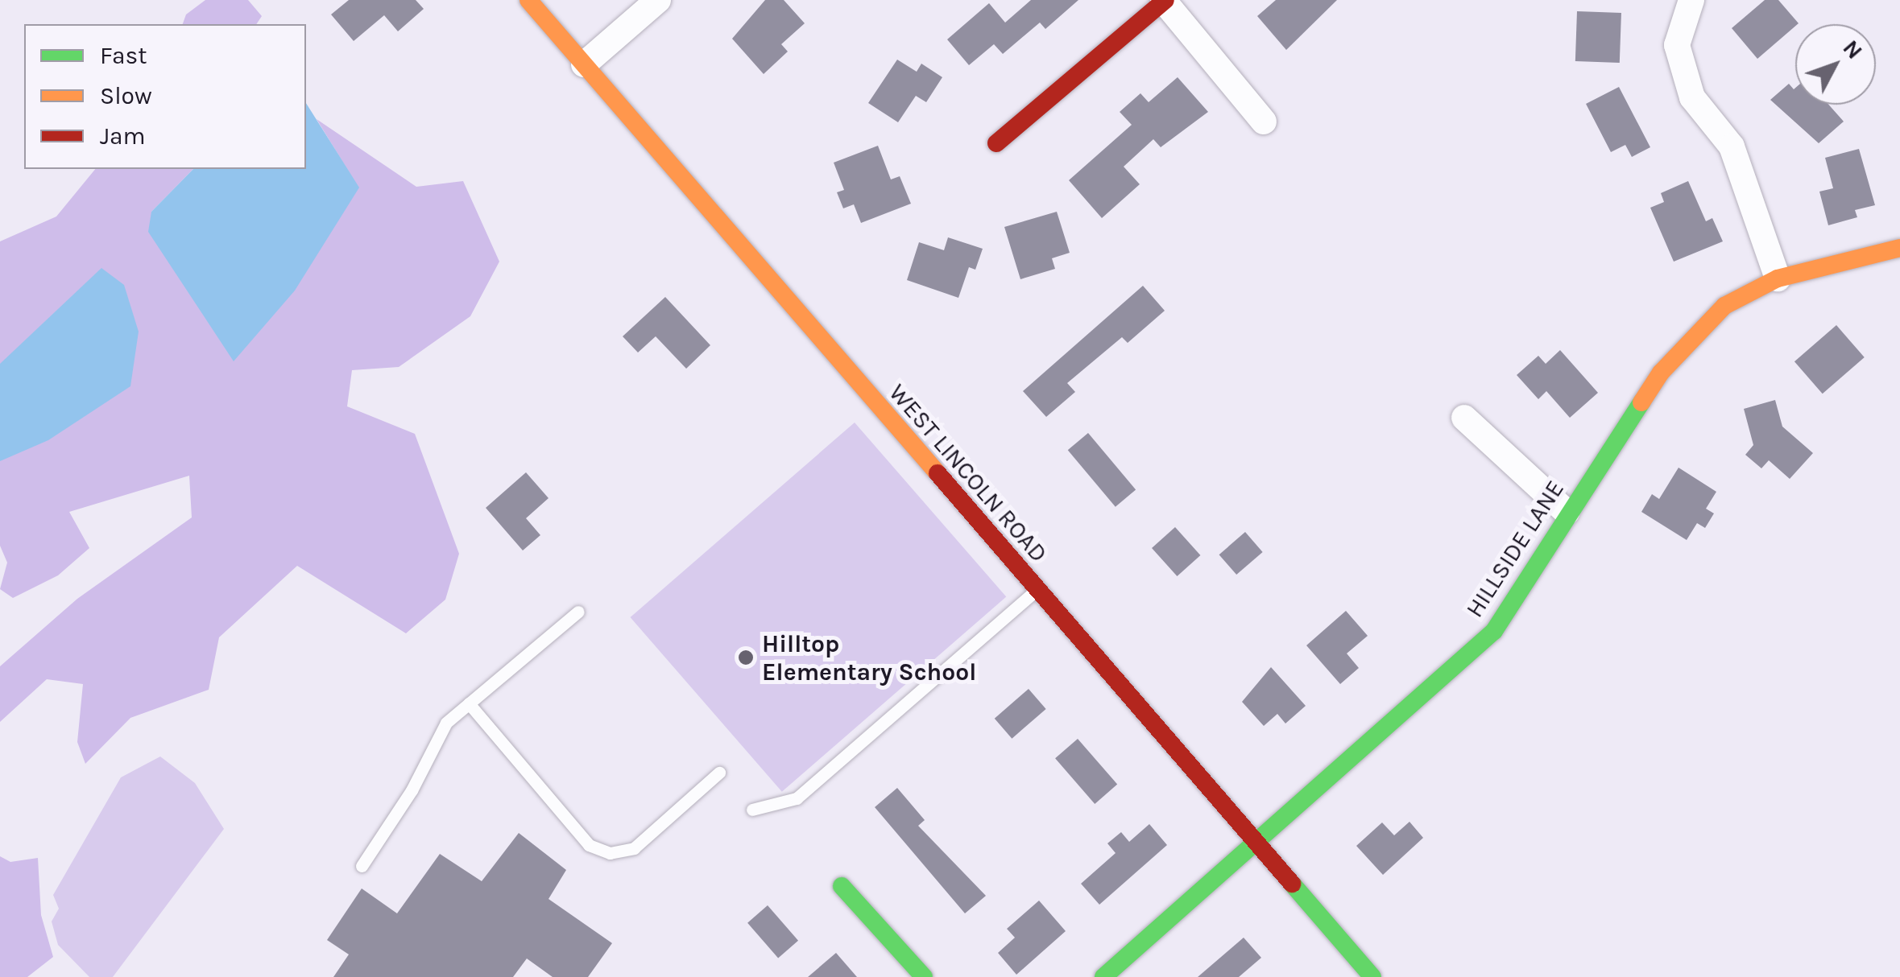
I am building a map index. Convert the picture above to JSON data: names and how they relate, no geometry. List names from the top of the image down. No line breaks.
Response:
{"streets":{"street":["WEST LINCOLN ROAD","HILLSIDE LANE"]},"crossings":[["WEST LINCOLN ROAD","HILLSIDE LANE"]],"places":["Hilltop Elementary School"],"legend":["Fast","Slow","Jam"],"north":"top right"}
